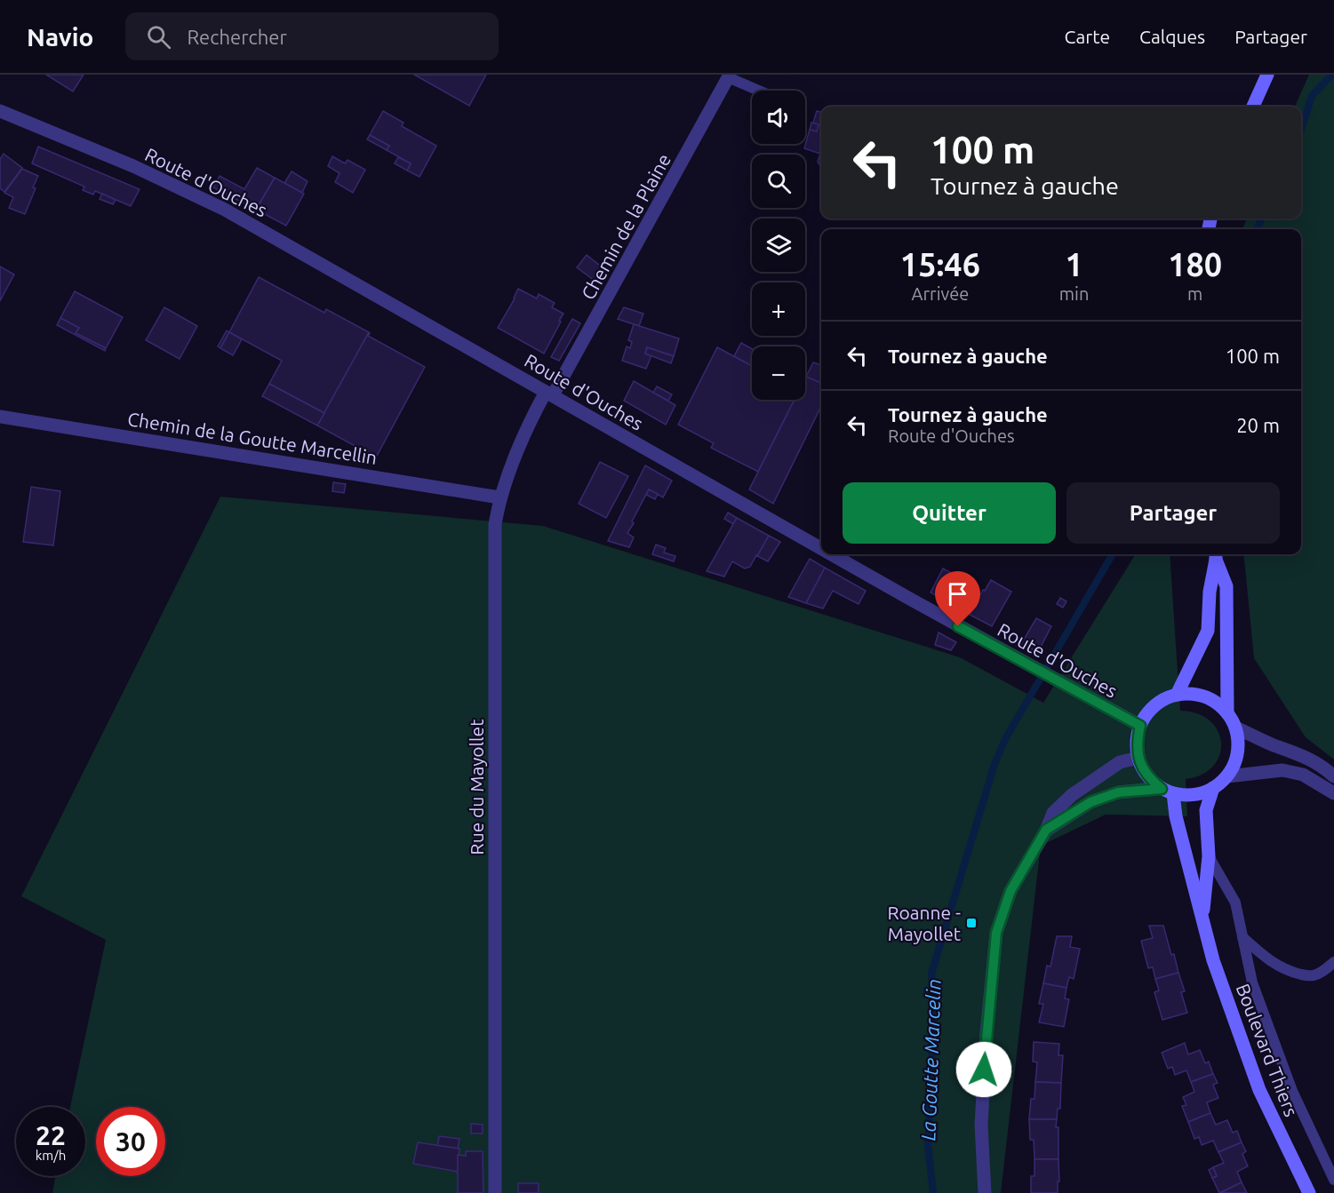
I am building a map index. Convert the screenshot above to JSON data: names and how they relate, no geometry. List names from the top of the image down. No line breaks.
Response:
{"streets":{"main road":["Boulevard Thiers"],"street":["Route d'Ouches","Chemin de la Plaine","Chemin de la Goutte Marcellin","Rue du Mayollet"]},"crossings":[["Route d'Ouches","Chemin de la Plaine"],["Route d'Ouches","Rue du Mayollet"],["Route d'Ouches","Boulevard Thiers"],["Chemin de la Plaine","Rue du Mayollet"],["Chemin de la Goutte Marcellin","Rue du Mayollet"]],"water":["La Goutte Marcelin"],"places":{"transit":["Roanne - Mayollet"]},"page":{"header":"Navio","search":"Rechercher","nav":["Carte","Calques","Partager"],"map_buttons":["+","−"],"turn":["100 m","Tournez à gauche"],"eta":["15:46","Arrivée","1","min","180","m"],"list":[{"name":"Tournez à gauche","value":"100 m"},{"name":"Tournez à gauche","note":"Route d'Ouches","value":"20 m"}],"buttons":["Quitter","Partager"],"speed":"22 km/h","limit":"30"}}
